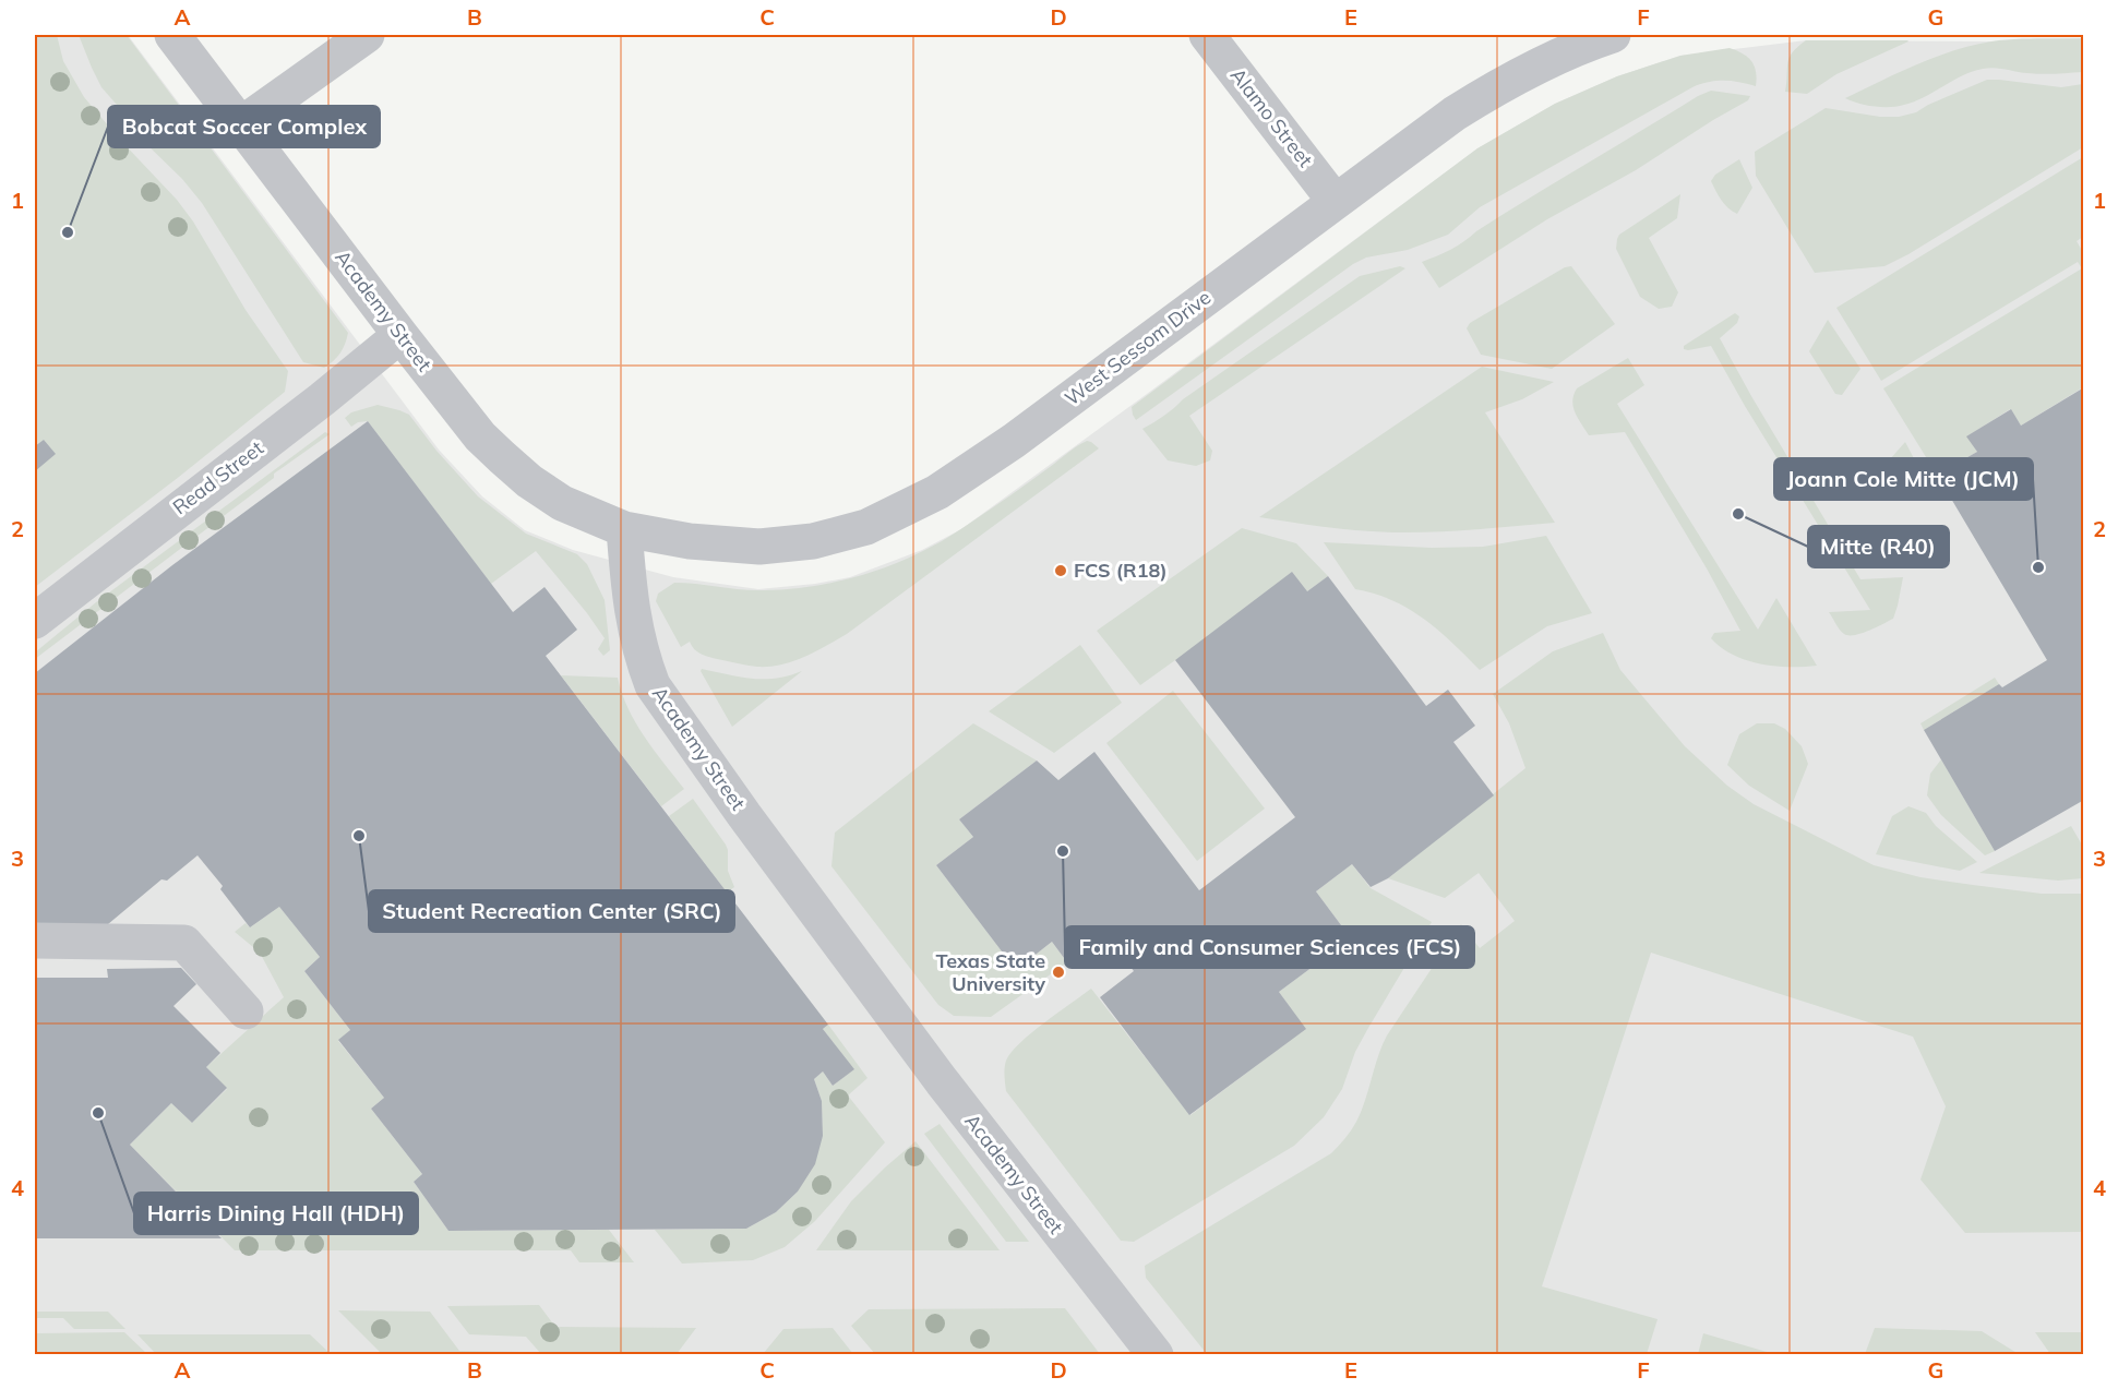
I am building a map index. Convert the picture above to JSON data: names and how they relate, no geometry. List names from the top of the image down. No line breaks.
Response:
{"streets":{"street":["Alamo Street","Academy Street","West Sessom Drive","Read Street"]},"crossings":[["Alamo Street","West Sessom Drive"],["Academy Street","West Sessom Drive"],["Academy Street","Read Street"]],"places":["Bobcat Soccer Complex","Mitte (R40)","Joann Cole Mitte (JCM)","FCS (R18)","Student Recreation Center (SRC)","Family and Consumer Sciences (FCS)","Texas State University","Harris Dining Hall (HDH)"],"grid":{"columns":["A","B","C","D","E","F","G"],"rows":["1","2","3","4"]}}
